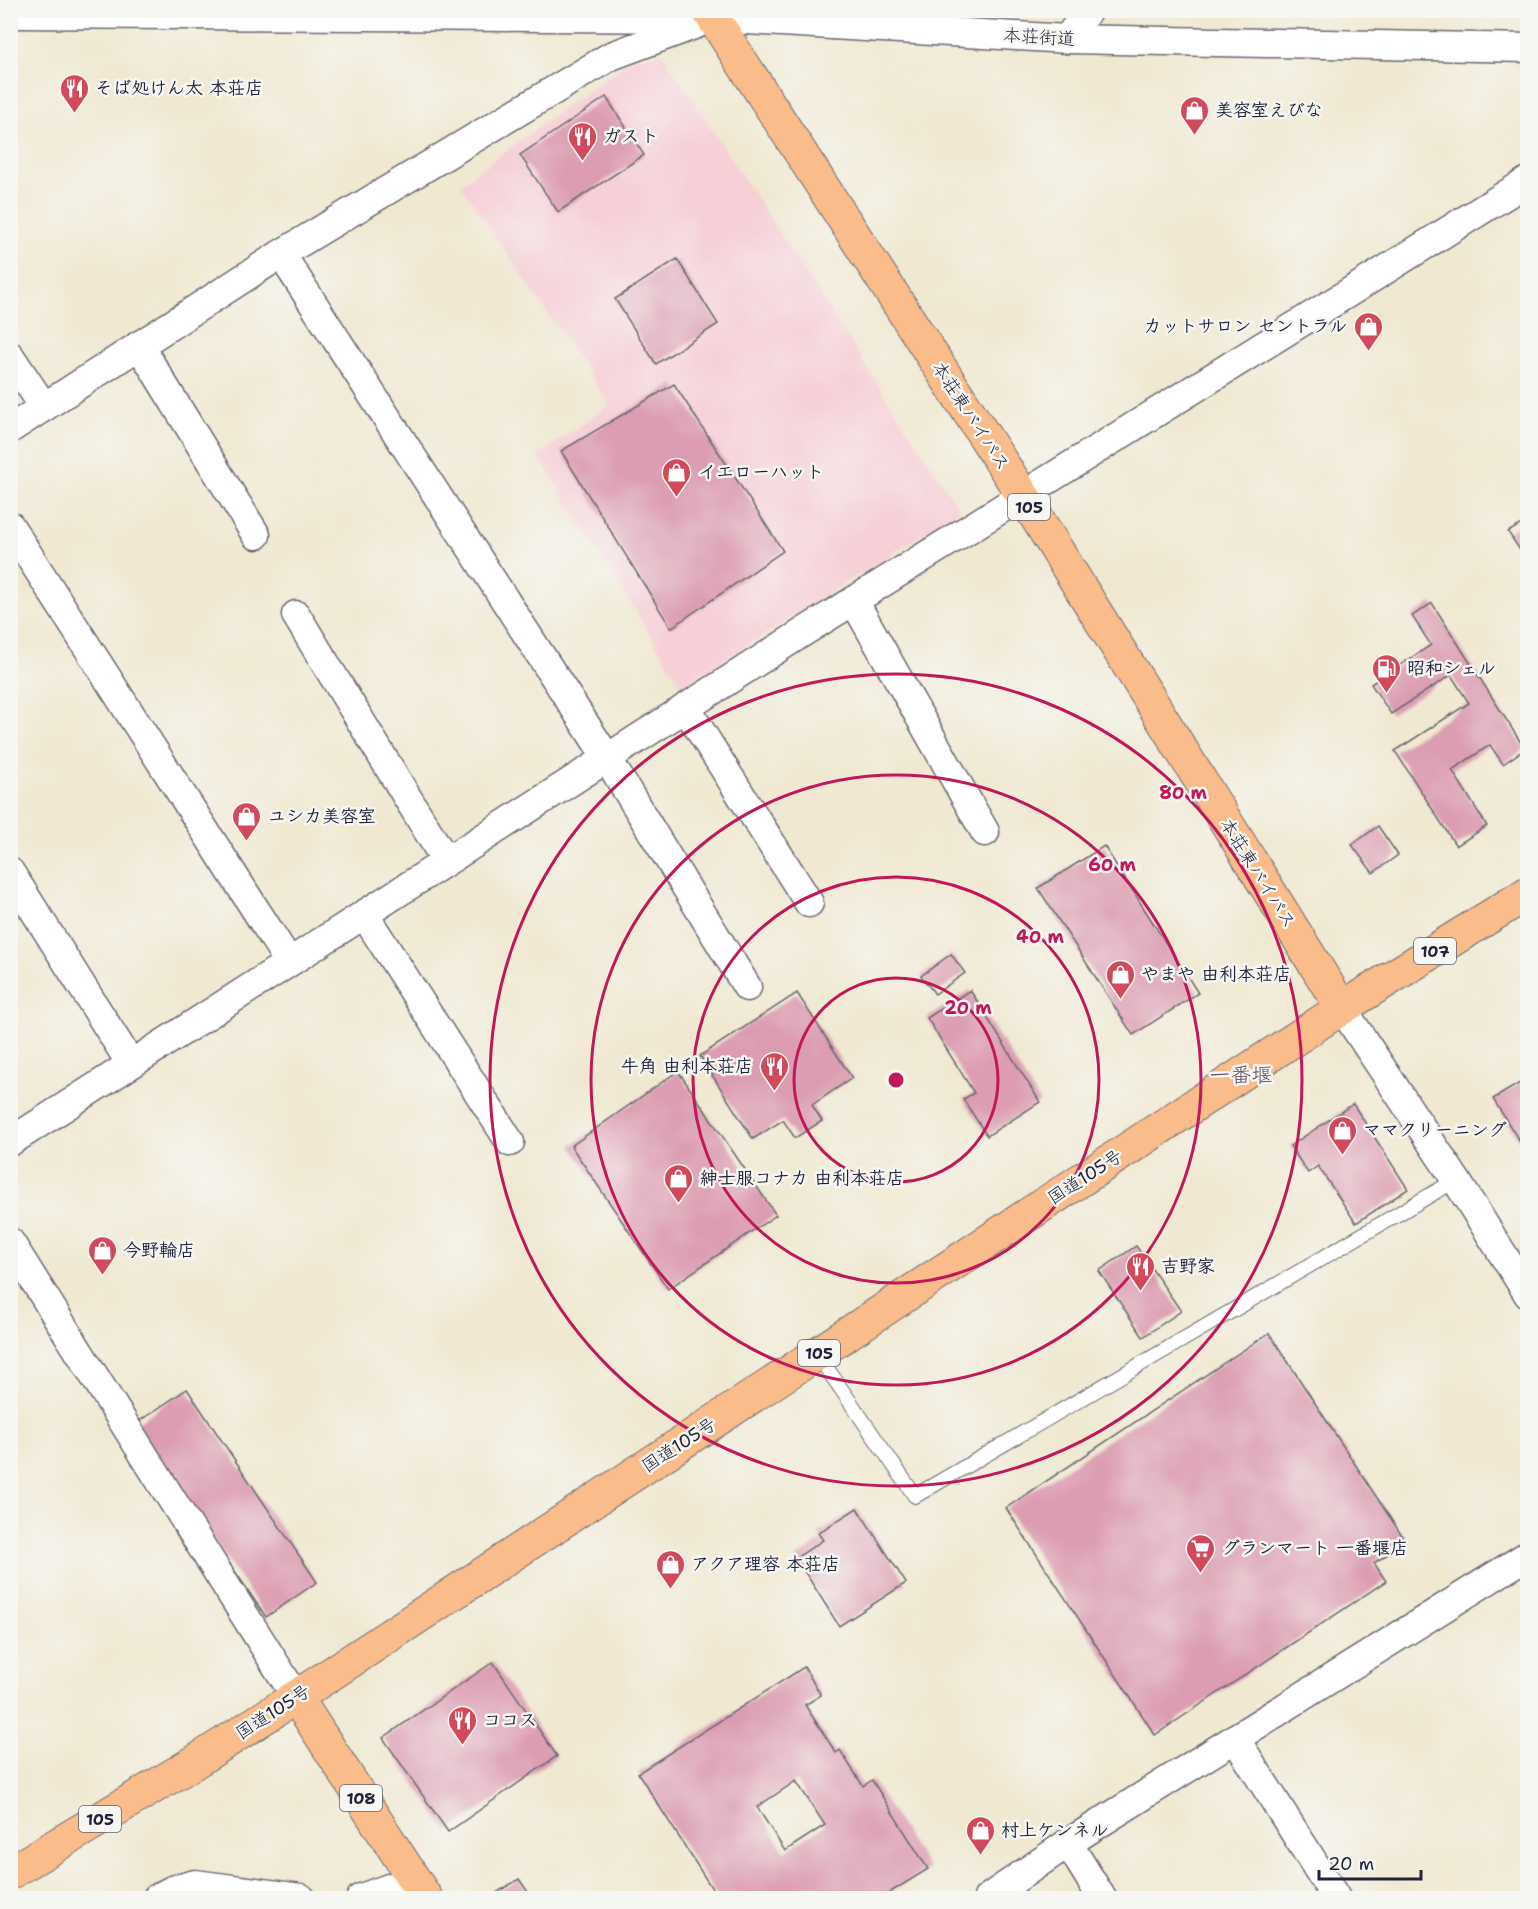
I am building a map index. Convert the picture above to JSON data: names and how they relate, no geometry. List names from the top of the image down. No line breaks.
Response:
{"streets":{"highway":["本荘東バイパス","105","107","国道105号","108"],"street":["本荘街道"]},"crossings":[["本荘街道","本荘東バイパス"],["本荘東バイパス","107"],["本荘東バイパス","国道105号"],["107","国道105号"],["国道105号","108"]],"districts":["一番堰"],"places":{"restaurant":["そば処けん太 本荘店","ガスト","牛角 由利本荘店","吉野家","ココス"],"shop":["美容室えびな","カットサロン セントラル","イエローハット","ユシカ美容室","やまや 由利本荘店","ママクリーニング","紳士服コナカ 由利本荘店","今野輪店","アクア理容 本荘店","村上ケンネル"],"fuel station":["昭和シェル"],"supermarket":["グランマート 一番堰店"]},"scale_bar":"20 m","rings":["80 m","60 m","40 m","20 m"]}
